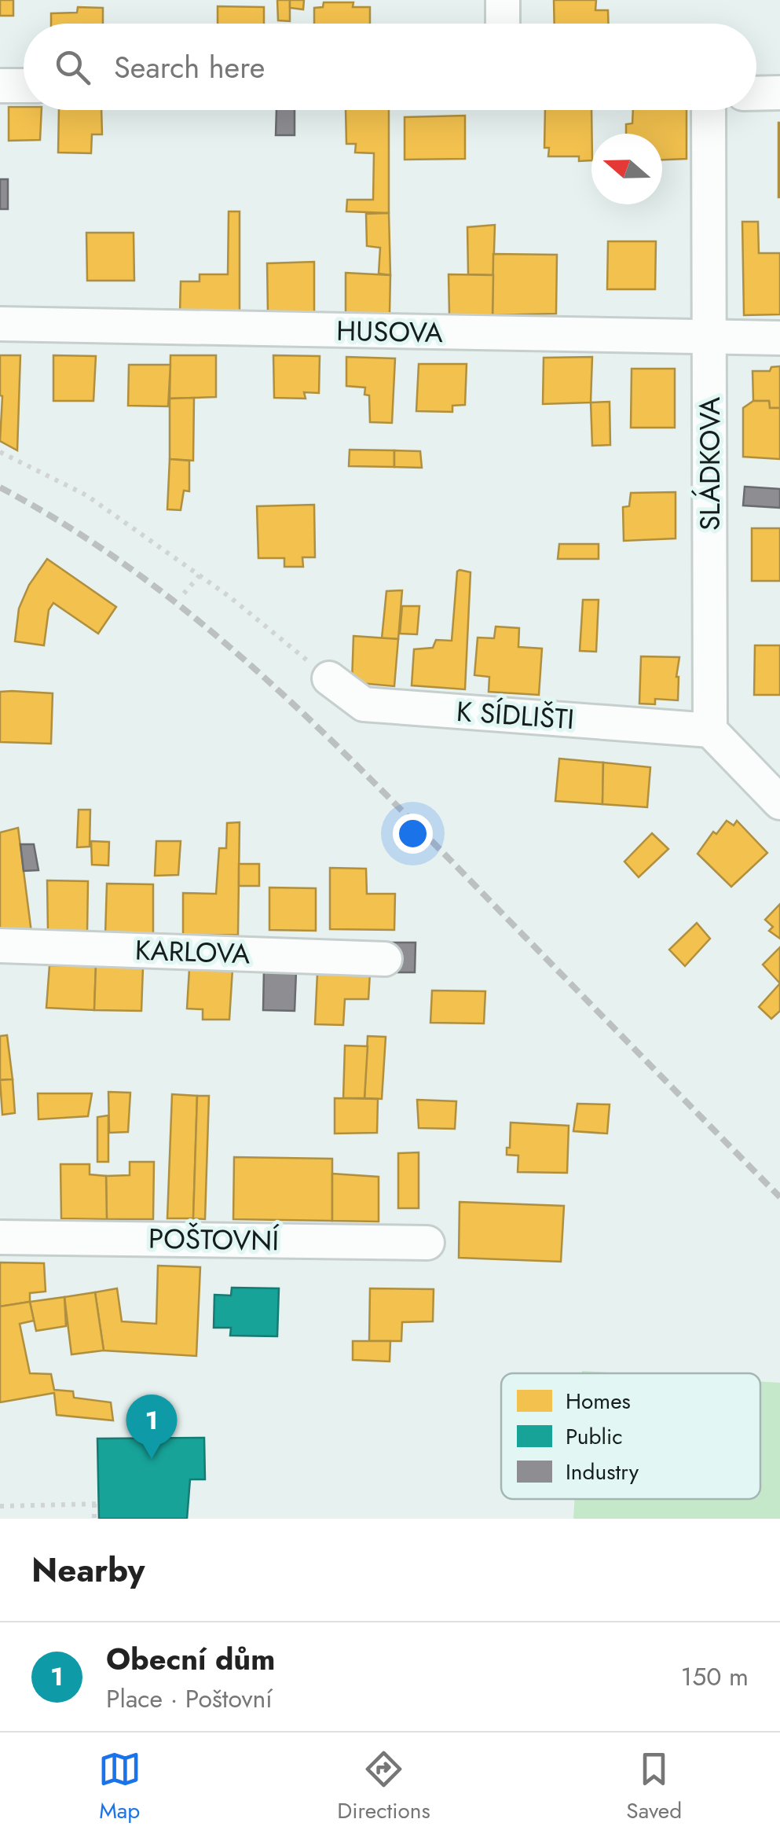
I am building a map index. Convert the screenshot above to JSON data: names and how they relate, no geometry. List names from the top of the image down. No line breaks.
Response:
{"streets":{"street":["HUSOVA","SLÁDKOVA","K SÍDLIŠTI","KARLOVA","POŠTOVNÍ"]},"crossings":[["HUSOVA","SLÁDKOVA"],["SLÁDKOVA","K SÍDLIŠTI"]],"legend":["Homes","Public","Industry"],"north":"left","page":{"search":"Search here","pins":"1","heading":"Nearby","list":[{"mark":"1","name":"Obecní dům","note":"Place · Poštovní","value":"150 m"}],"nav":["Map","Directions","Saved"]}}
